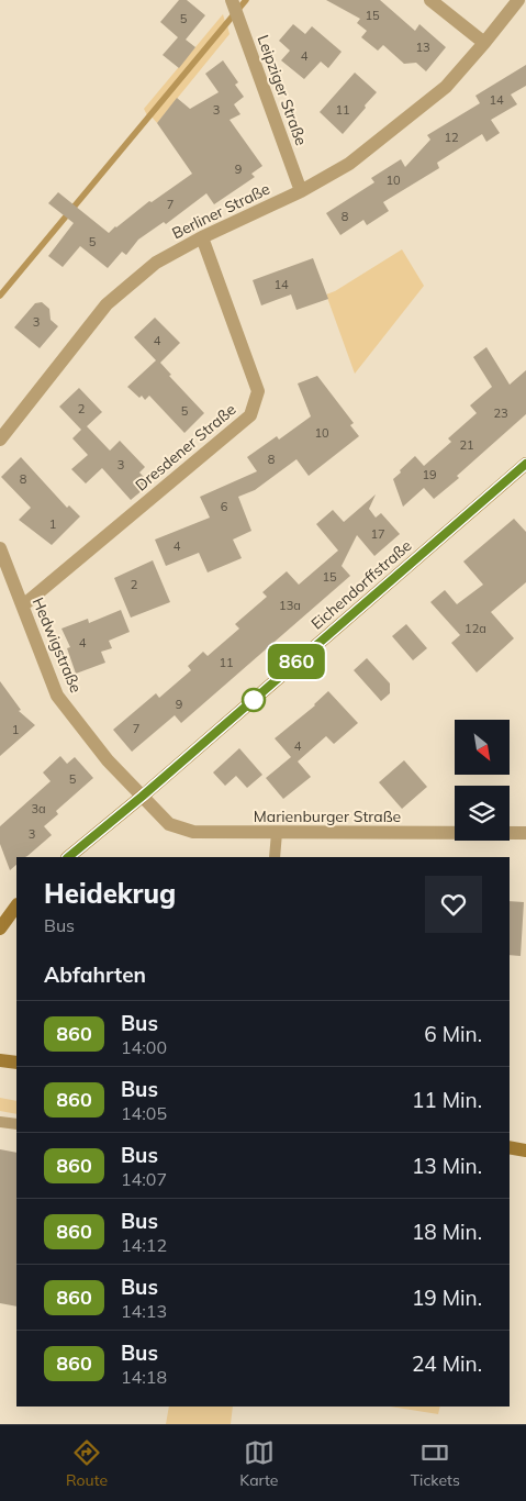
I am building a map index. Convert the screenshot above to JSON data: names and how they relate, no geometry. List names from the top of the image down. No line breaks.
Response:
{"streets":{"street":["Leipziger Straße","Berliner Straße","Dresdener Straße","Eichendorffstraße","Hedwigstraße","Marienburger Straße"]},"crossings":[["Leipziger Straße","Berliner Straße"],["Berliner Straße","Dresdener Straße"],["Dresdener Straße","Hedwigstraße"],["Eichendorffstraße","Hedwigstraße"],["Eichendorffstraße","Marienburger Straße"],["Hedwigstraße","Marienburger Straße"]],"lines":["bus line 860"],"house_numbers":["15","5","13","4","14","3","11","12","9","10","7","8","5","14","3","4","2","5","23","10","21","8","3","19","8","6","1","17","4","15","2","13a","12a","4","11","9","7","1","4","5","3a","3"],"north":"bottom right","page":{"on_map":"860","heading":[["Heidekrug","Bus"],"Abfahrten"],"list":[{"mark":"860","name":"Bus","note":"14:00","value":"6 Min."},{"mark":"860","name":"Bus","note":"14:05","value":"11 Min."},{"mark":"860","name":"Bus","note":"14:07","value":"13 Min."},{"mark":"860","name":"Bus","note":"14:12","value":"18 Min."},{"mark":"860","name":"Bus","note":"14:13","value":"19 Min."},{"mark":"860","name":"Bus","note":"14:18","value":"24 Min."}],"tabs":["Route","Karte","Tickets"]}}
